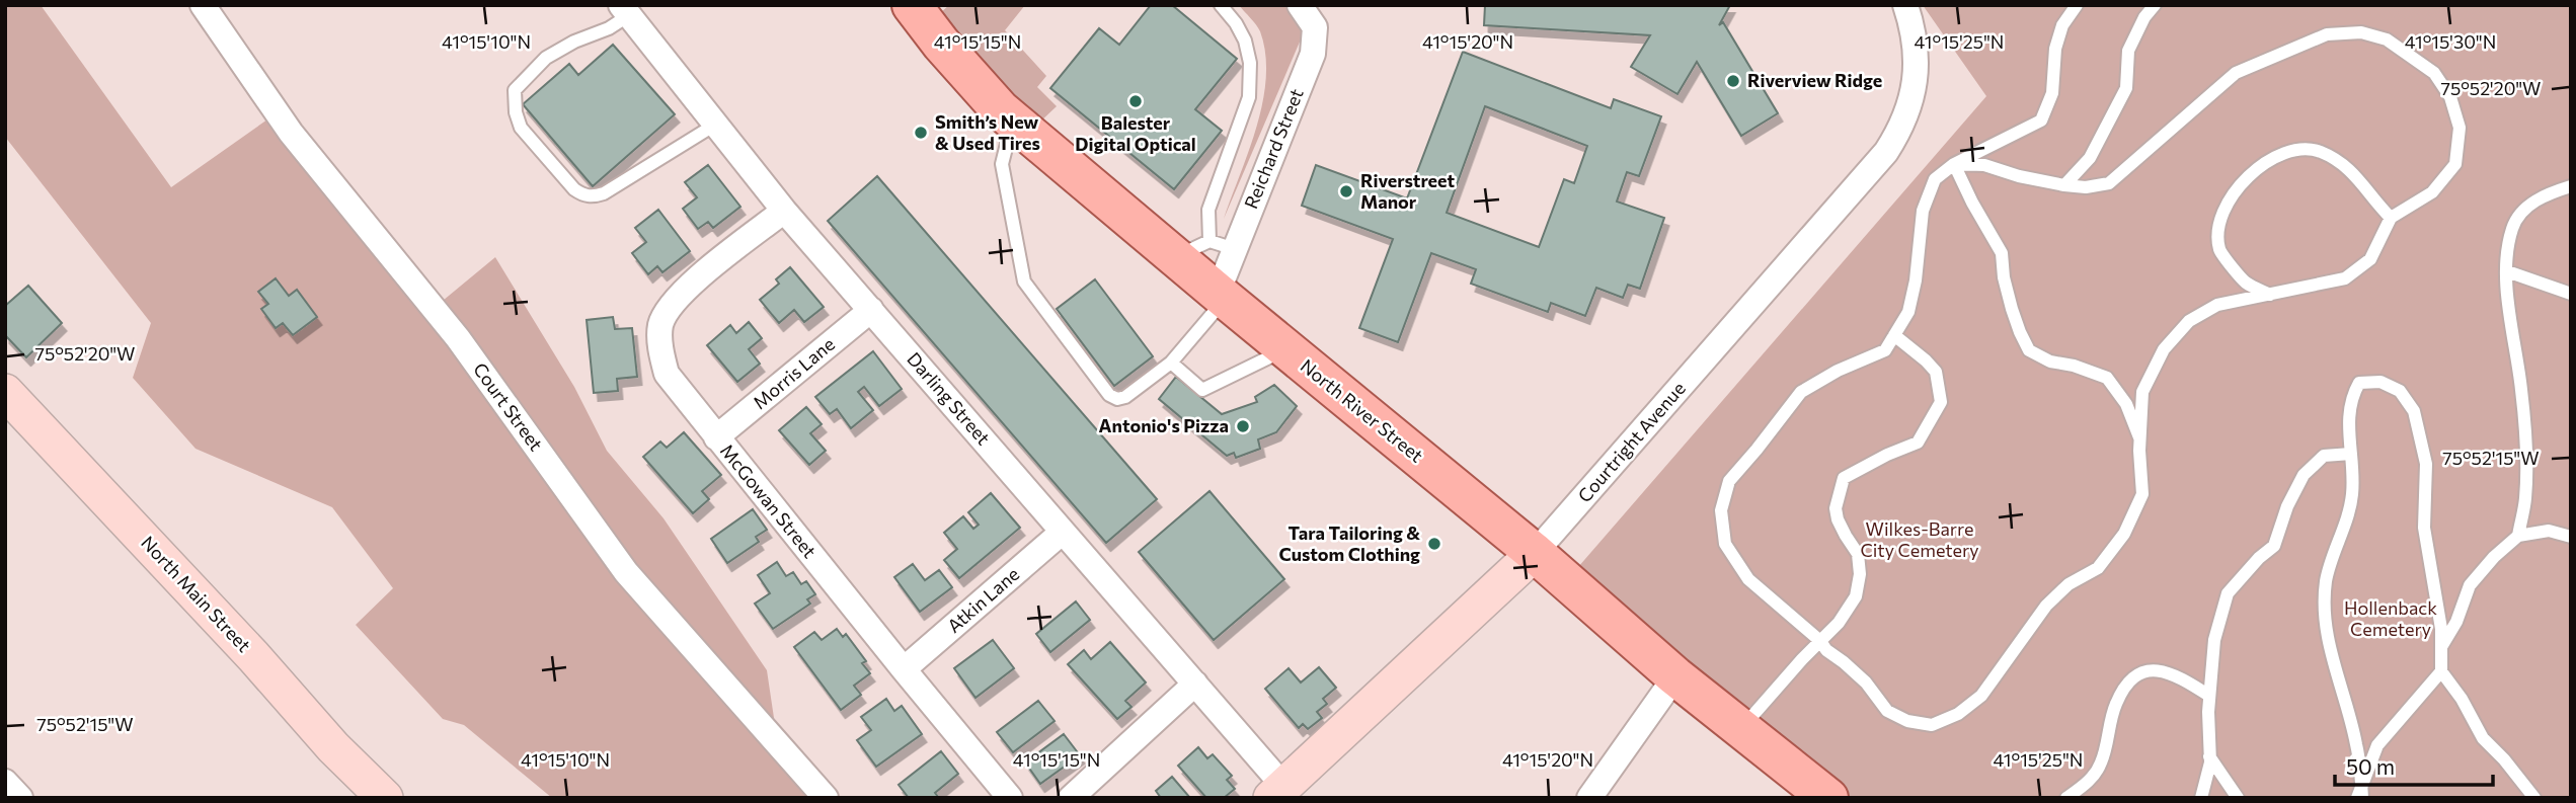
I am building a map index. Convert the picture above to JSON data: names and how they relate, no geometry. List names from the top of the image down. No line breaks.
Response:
{"streets":{"main road":["North River Street","Courtright Avenue","North Main Street"],"street":["Reichard Street","Morris Lane","Darling Street","Court Street","McGowan Street","Atkin Lane"]},"crossings":[["Reichard Street","North River Street"],["Morris Lane","Darling Street"],["Morris Lane","McGowan Street"],["Darling Street","Courtright Avenue"],["Darling Street","McGowan Street"],["Darling Street","Atkin Lane"],["North River Street","Courtright Avenue"],["McGowan Street","Atkin Lane"]],"parks":["Wilkes-Barre City Cemetery","Hollenback Cemetery"],"places":["Riverview Ridge","Balester Digital Optical","Smith’s New & Used Tires","Riverstreet Manor","Antonio's Pizza","Tara Tailoring & Custom Clothing"],"scale_bar":"50 m","coordinates":["41°15'10\"N","41°15'15\"N","41°15'20\"N","41°15'25\"N","41°15'30\"N","75°52'20\"W","75°52'15\"W"]}
